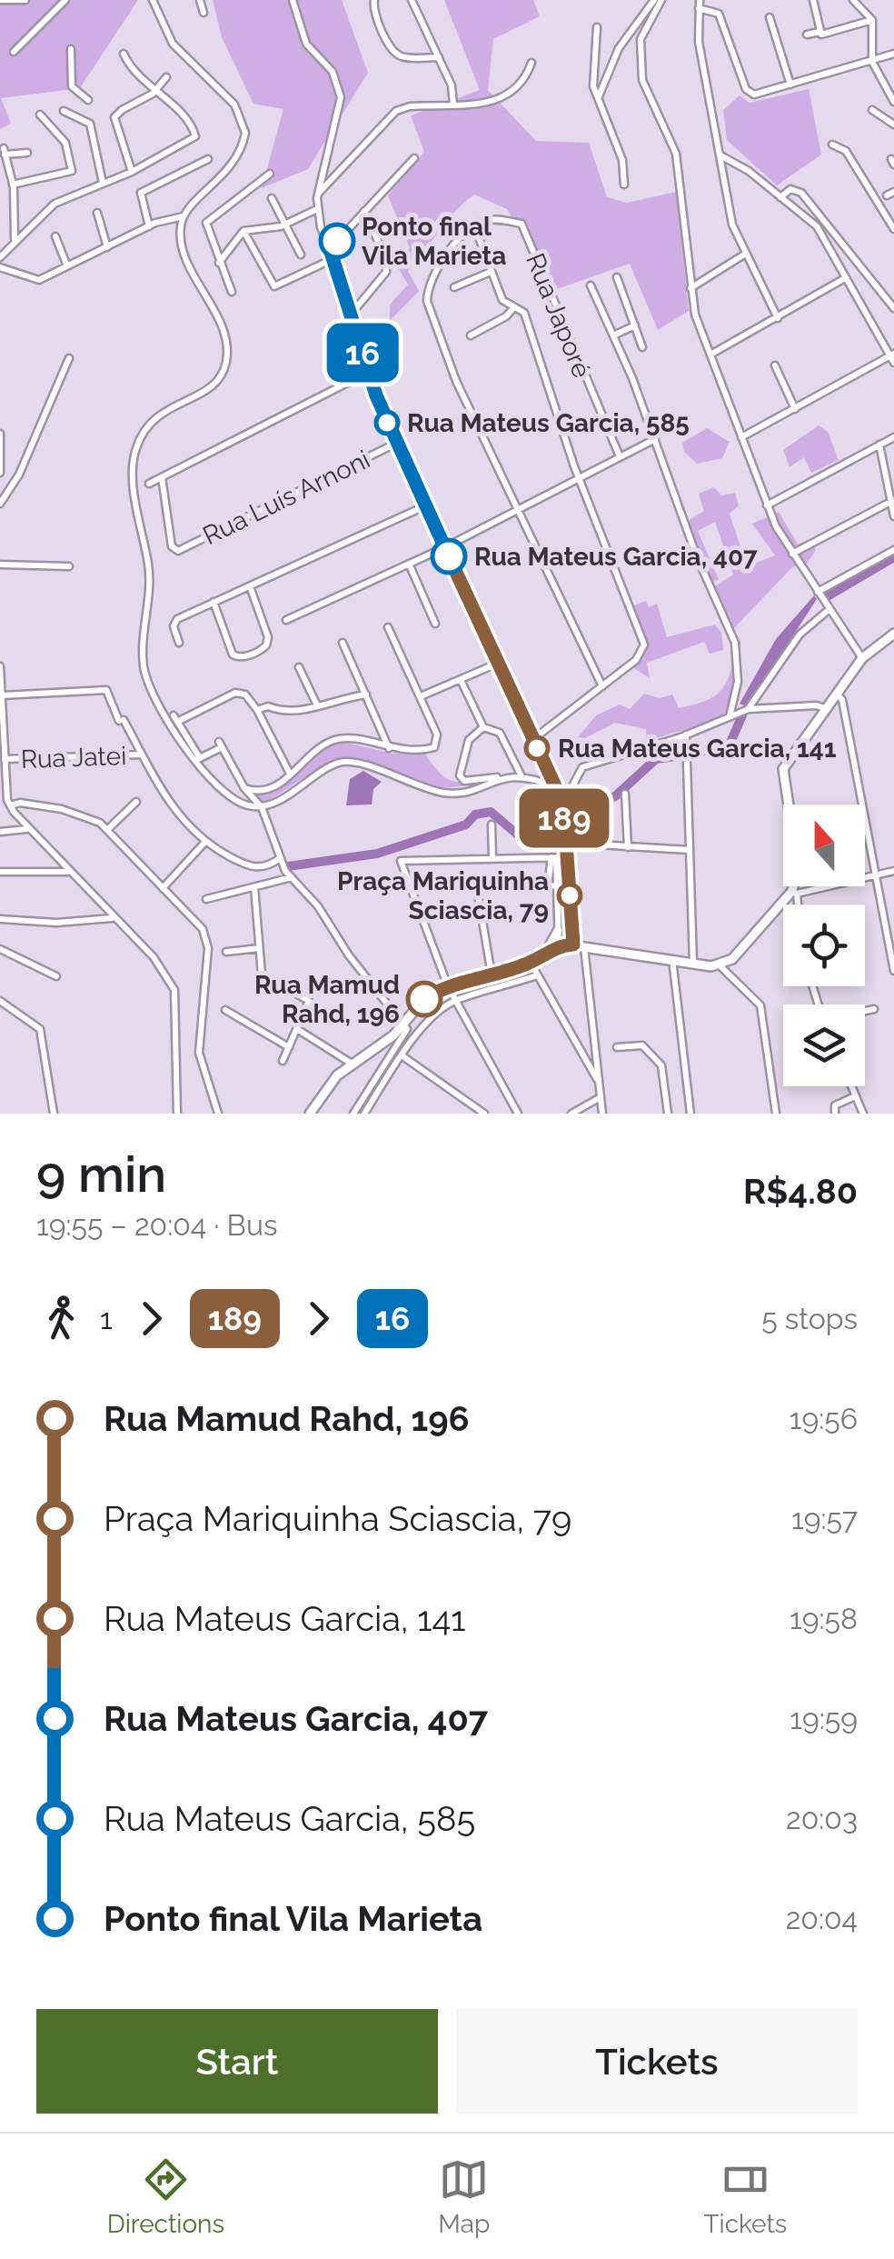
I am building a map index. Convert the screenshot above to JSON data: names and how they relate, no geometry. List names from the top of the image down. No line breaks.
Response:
{"streets":{"street":["Rua Japoré","Rua Luís Arnoni","Rua Jatei"]},"places":["Ponto final Vila Marieta","Rua Mateus Garcia, 585","Rua Mateus Garcia, 407","Rua Mateus Garcia, 141","Praça Mariquinha Sciascia, 79","Rua Mamud Rahd, 196"],"lines":["bus line 16","bus line 189"],"north":"top","page":{"on_map":["189","16"],"heading":["9 min","19:55 – 20:04 · Bus","R$4.80"],"legs":["1","189","16","5 stops"],"list":[{"name":"Rua Mamud Rahd, 196","value":"19:56"},{"name":"Praça Mariquinha Sciascia, 79","value":"19:57"},{"name":"Rua Mateus Garcia, 141","value":"19:58"},{"name":"Rua Mateus Garcia, 407","value":"19:59"},{"name":"Rua Mateus Garcia, 585","value":"20:03"},{"name":"Ponto final Vila Marieta","value":"20:04"}],"buttons":["Start","Tickets"],"tabs":["Directions","Map","Tickets"]}}
